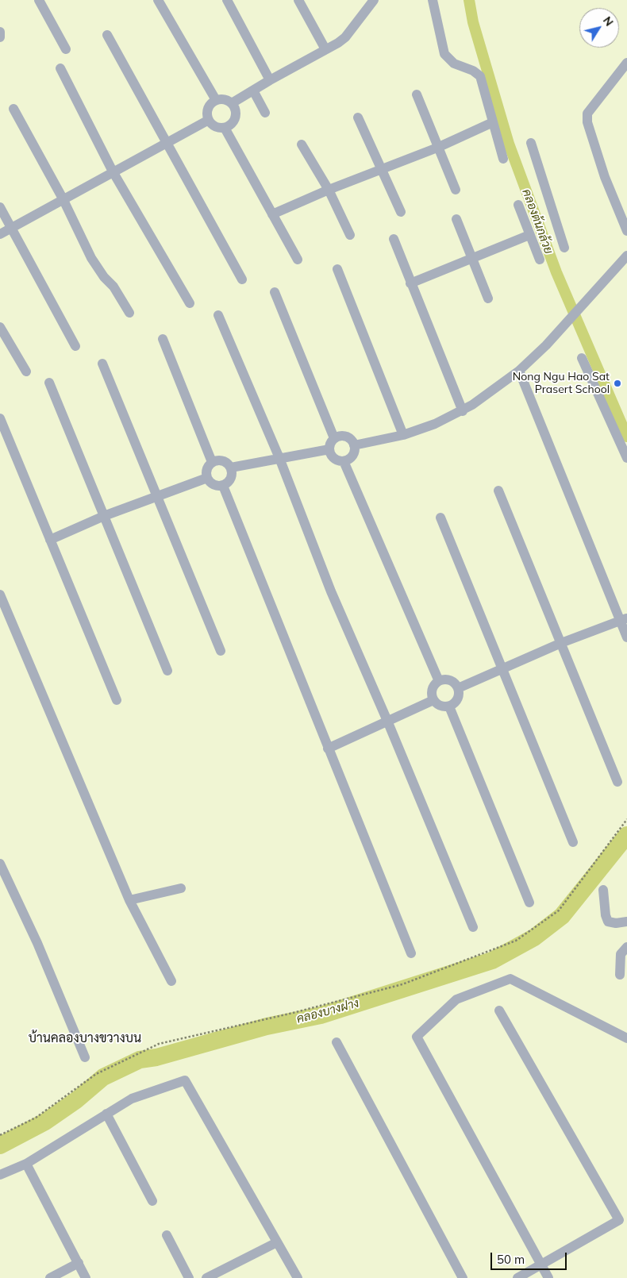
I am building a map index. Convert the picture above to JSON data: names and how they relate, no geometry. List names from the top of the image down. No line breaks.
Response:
{"districts":["บ้านคลองบางขวางบน"],"water":["คลองต้นกล้วย","คลองบางฝาง"],"places":["Nong Ngu Hao Sat Prasert School"],"scale_bar":"50 m","north":"top right"}
